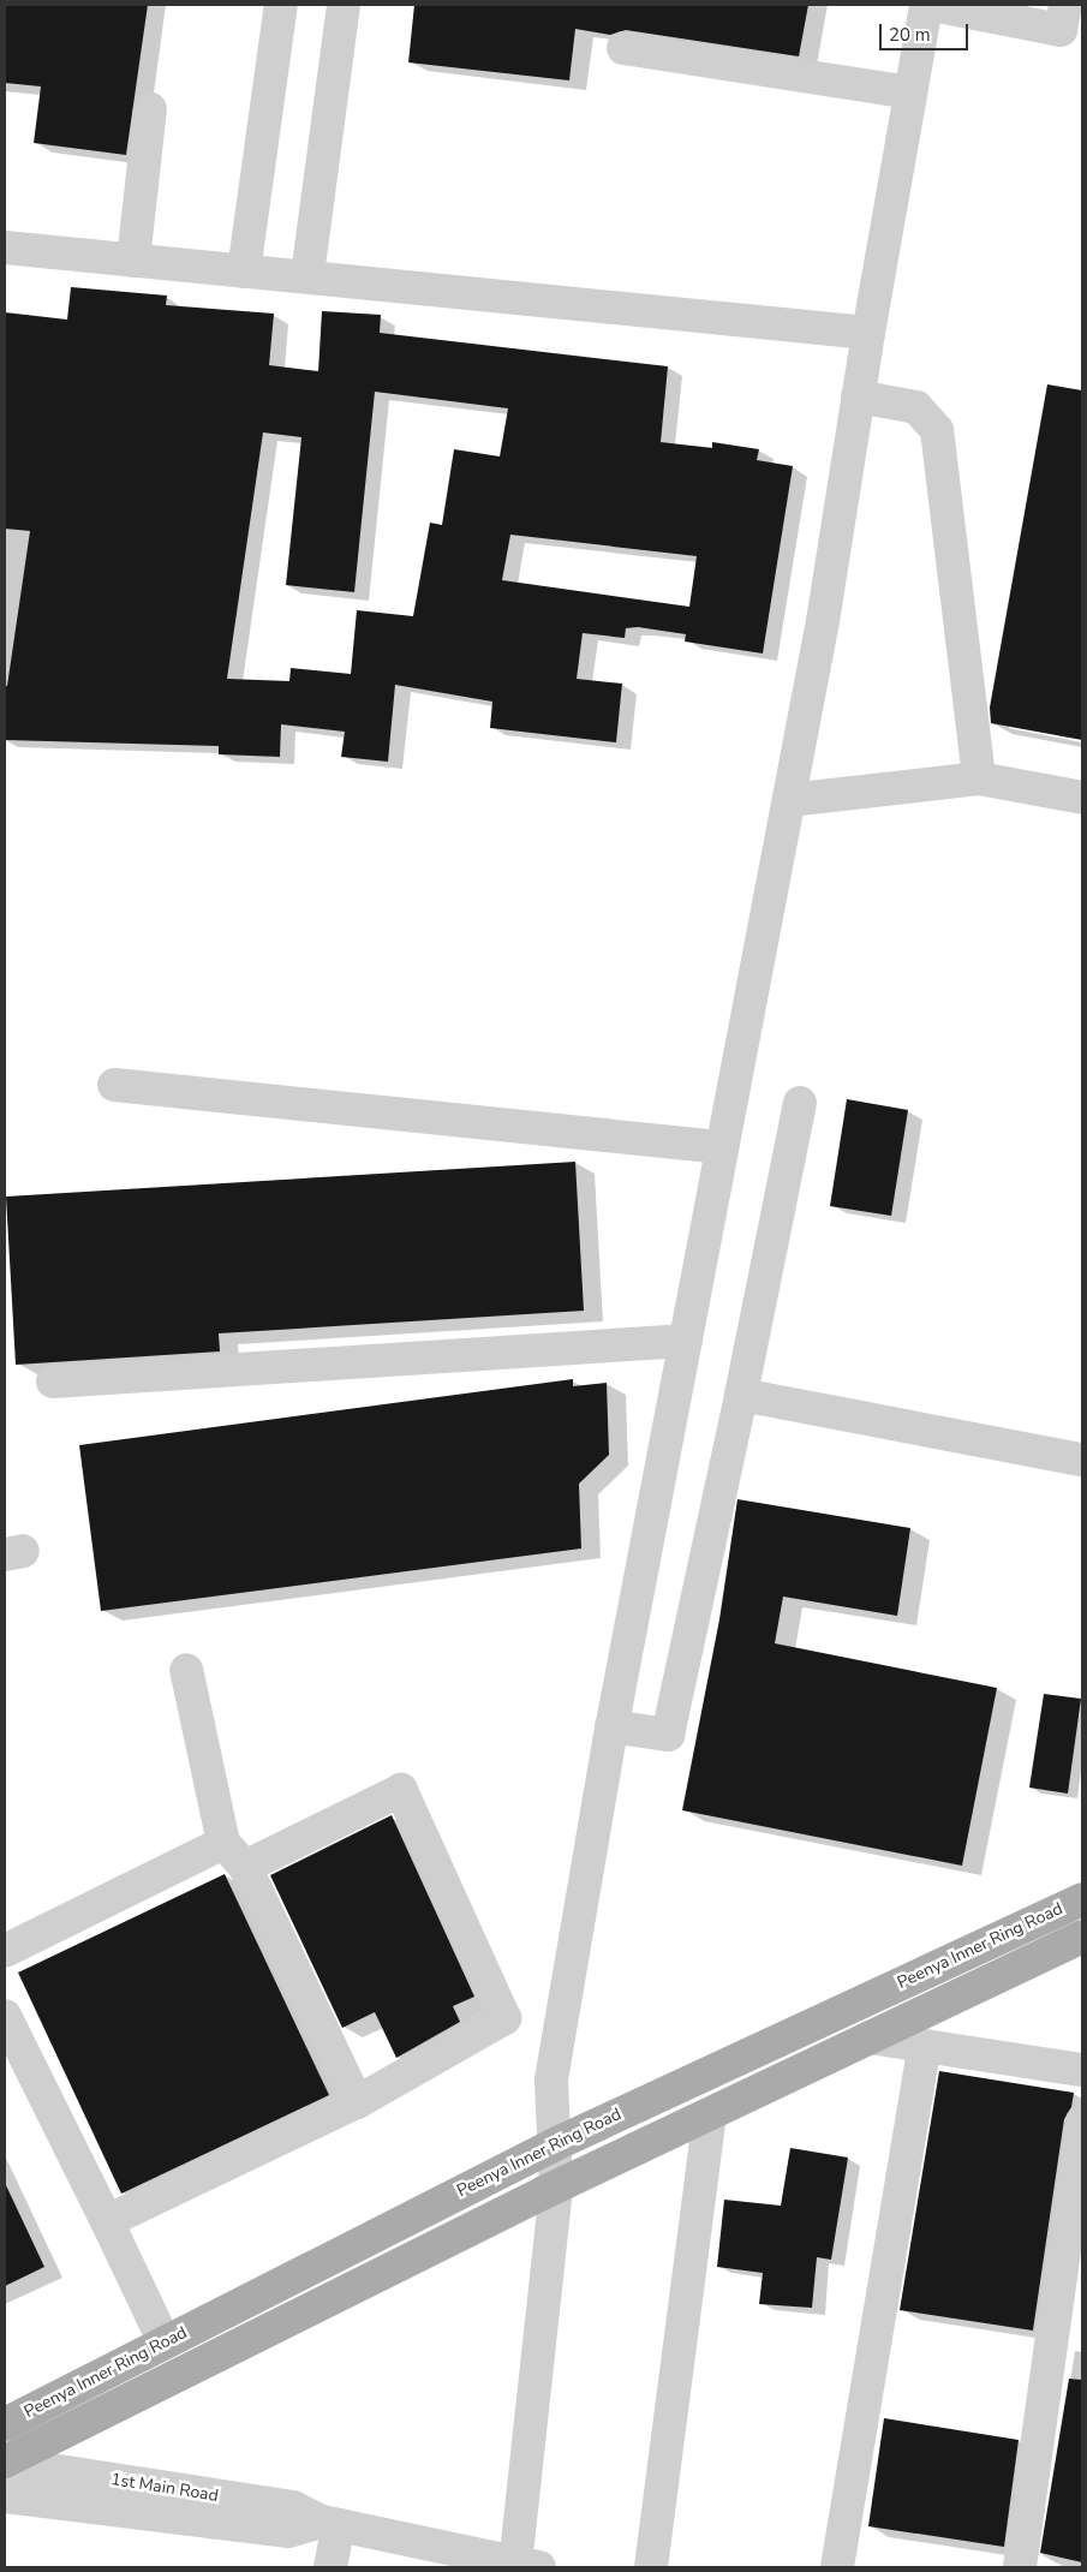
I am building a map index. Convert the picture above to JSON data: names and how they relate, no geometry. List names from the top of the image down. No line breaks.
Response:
{"streets":{"main road":["Peenya Inner Ring Road"],"street":["1st Main Road"]},"crossings":[["Peenya Inner Ring Road","1st Main Road"]],"scale_bar":"20 m"}
